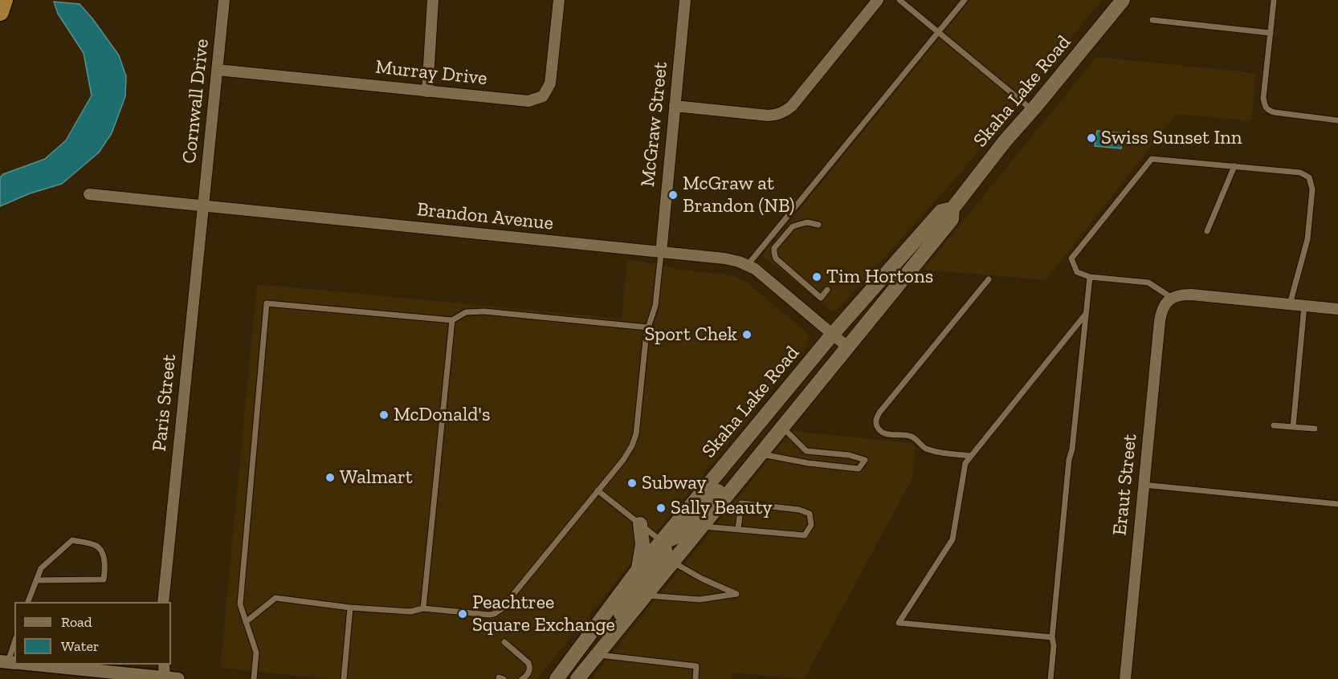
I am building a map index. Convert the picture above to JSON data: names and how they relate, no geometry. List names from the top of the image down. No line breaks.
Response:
{"streets":{"main road":["Skaha Lake Road"],"street":["Murray Drive","Cornwall Drive","McGraw Street","Brandon Avenue","Paris Street","Eraut Street"]},"crossings":[["Murray Drive","Cornwall Drive"],["Skaha Lake Road","Brandon Avenue"],["Cornwall Drive","Brandon Avenue"],["Cornwall Drive","Paris Street"],["McGraw Street","Brandon Avenue"],["Brandon Avenue","Paris Street"]],"places":["Swiss Sunset Inn","McGraw at Brandon (NB)","Tim Hortons","Sport Chek","McDonald's","Walmart","Subway","Sally Beauty","Peachtree Square Exchange"],"legend":["Road","Water"]}
